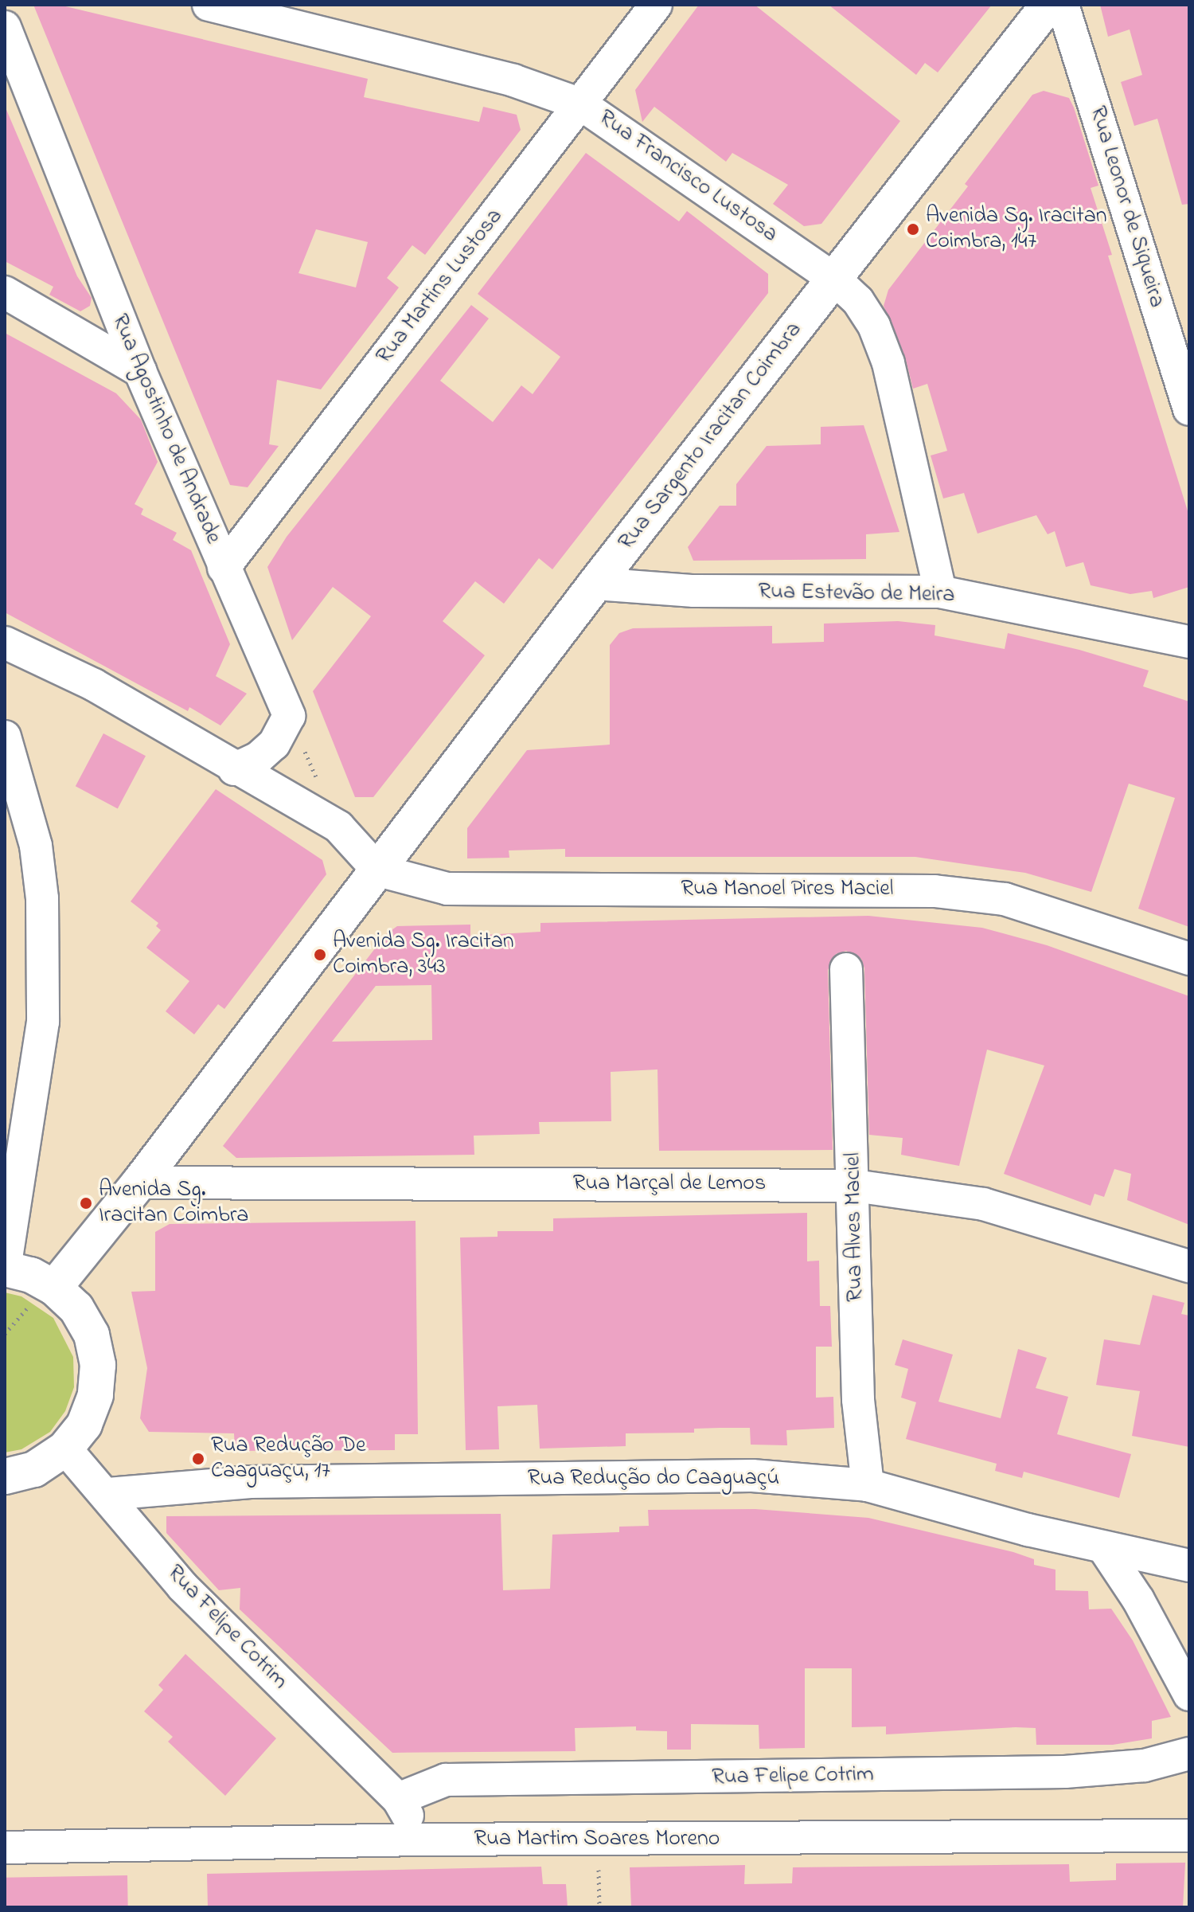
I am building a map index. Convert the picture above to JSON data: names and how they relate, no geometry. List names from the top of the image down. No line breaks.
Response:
{"streets":{"street":["Rua Francisco Lustosa","Rua Leonor de Siqueira","Rua Martins Lustosa","Rua Agostinho de Andrade","Rua Sargento Iracitan Coimbra","Rua Estevão de Meira","Rua Manoel Pires Maciel","Rua Marçal de Lemos","Rua Alves Maciel","Rua Redução do Caaguaçú","Rua Felipe Cotrim","Rua Martim Soares Moreno"]},"crossings":[["Rua Francisco Lustosa","Rua Martins Lustosa"],["Rua Francisco Lustosa","Rua Sargento Iracitan Coimbra"],["Rua Francisco Lustosa","Rua Estevão de Meira"],["Rua Martins Lustosa","Rua Agostinho de Andrade"],["Rua Sargento Iracitan Coimbra","Rua Estevão de Meira"],["Rua Sargento Iracitan Coimbra","Rua Manoel Pires Maciel"],["Rua Sargento Iracitan Coimbra","Rua Marçal de Lemos"],["Rua Marçal de Lemos","Rua Alves Maciel"],["Rua Alves Maciel","Rua Redução do Caaguaçú"],["Rua Redução do Caaguaçú","Rua Felipe Cotrim"],["Rua Felipe Cotrim","Rua Martim Soares Moreno"]],"places":["Avenida Sg. Iracitan Coimbra, 147","Avenida Sg. Iracitan Coimbra, 343","Avenida Sg. Iracitan Coimbra","Rua Redução De Caaguaçu, 17"]}
